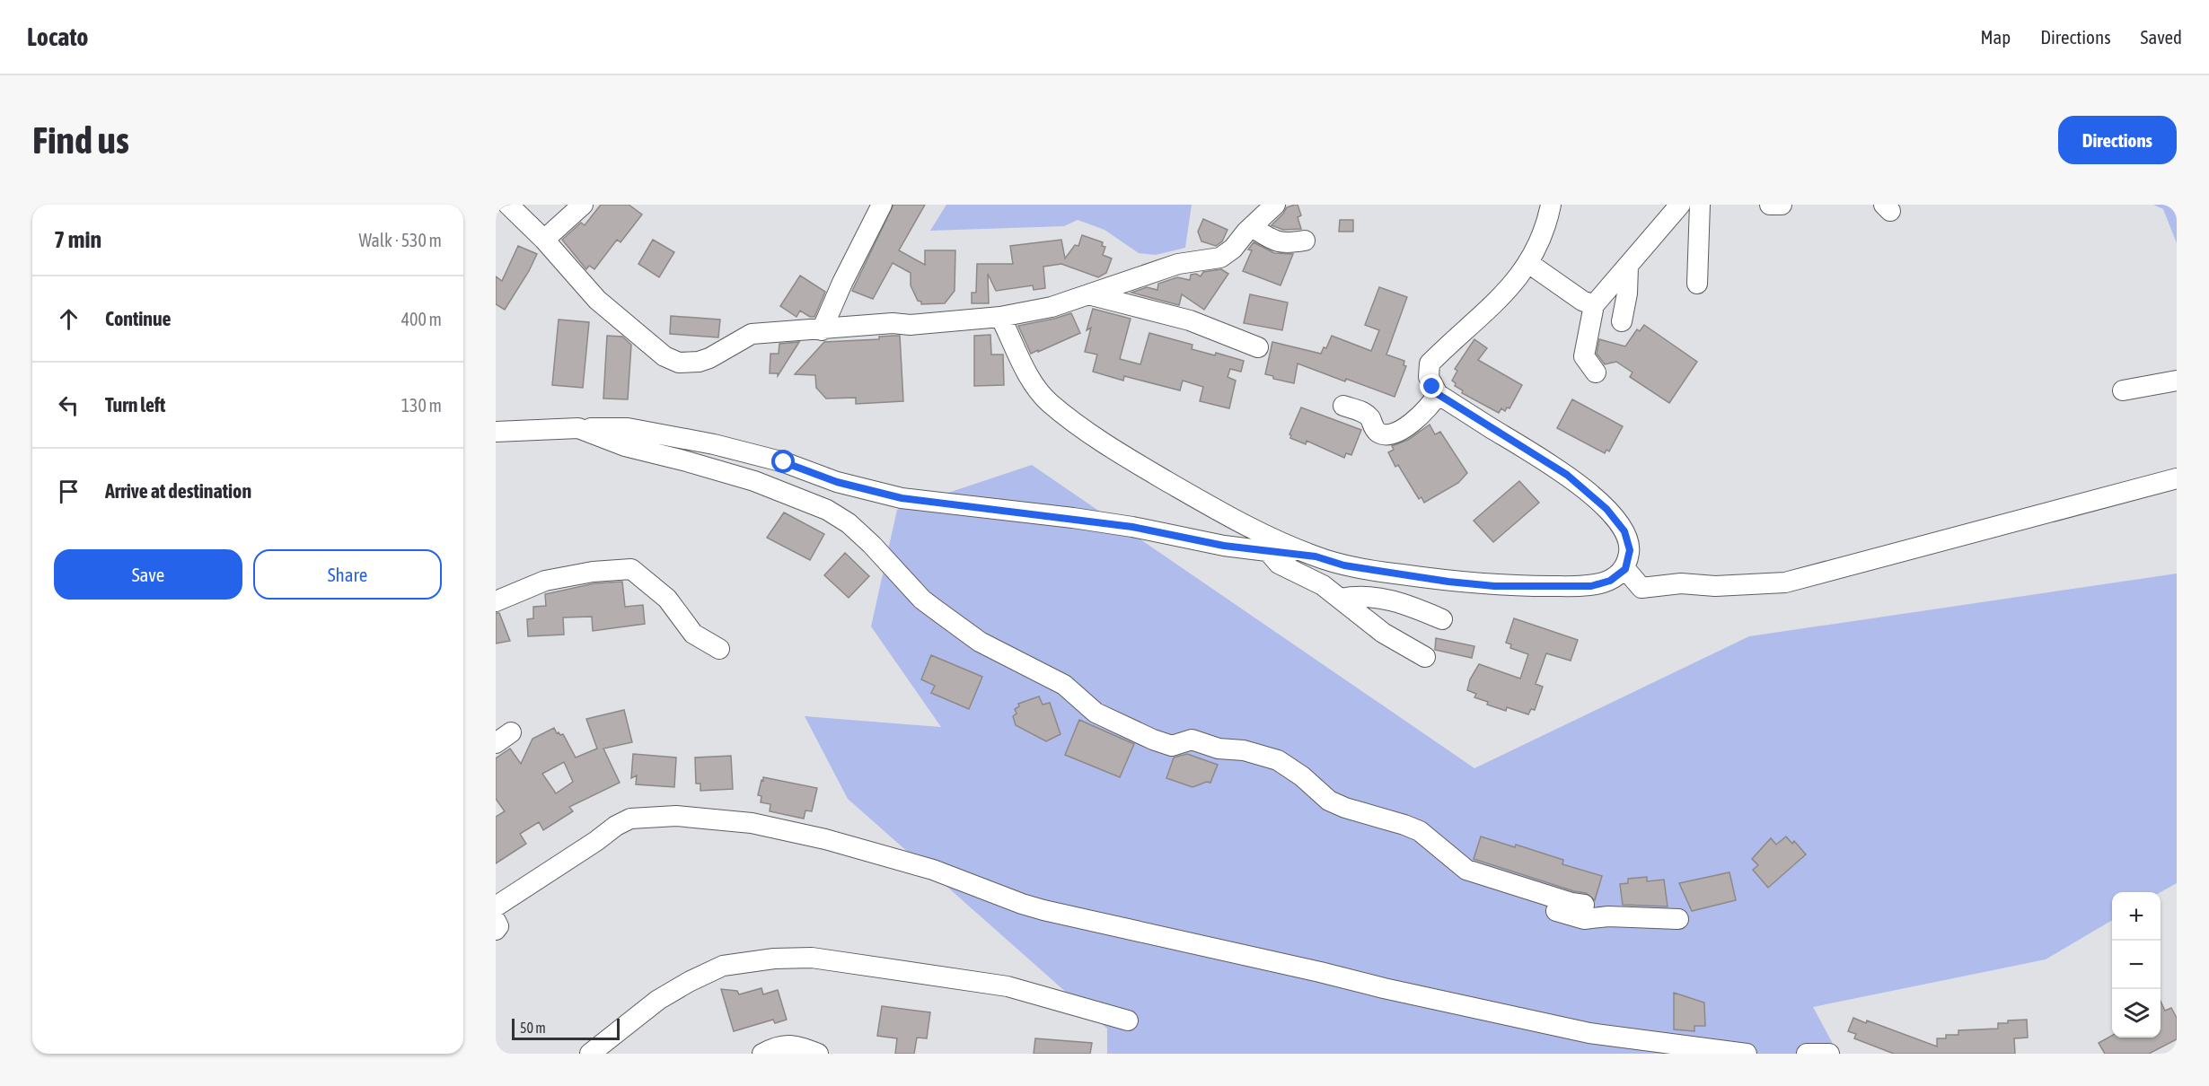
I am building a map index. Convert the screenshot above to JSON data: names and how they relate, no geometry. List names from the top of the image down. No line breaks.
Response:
{"scale_bar":"50 m","page":{"header":"Locato","nav":["Map","Directions","Saved"],"buttons":["Directions",["Save","Share"]],"title":"Find us","heading":["7 min","Walk · 530 m"],"list":[["Continue","400 m"],["Turn left","130 m"],"Arrive at destination"],"map_buttons":["+","−"],"scale":"50 m"}}
